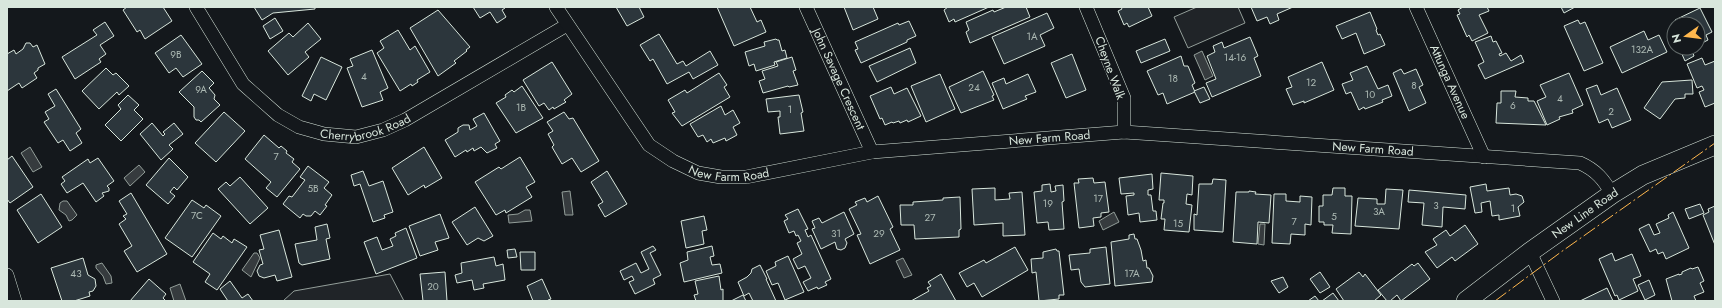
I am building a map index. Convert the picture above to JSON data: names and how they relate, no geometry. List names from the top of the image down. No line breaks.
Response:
{"streets":{"main road":["New Line Road"],"street":["Cheyne Walk","John Savage Crescent","Attunga Avenue","Cherrybrook Road","New Farm Road"]},"crossings":[["Cheyne Walk","New Farm Road"],["John Savage Crescent","New Farm Road"],["Attunga Avenue","New Farm Road"],["Cherrybrook Road","New Farm Road"],["New Farm Road","New Line Road"]],"house_numbers":["1A","132A","9B","14-16","4","18","12","8","24","9A","10","4","6","1B","1","2","7","5B","17","19","3","1","3A","7C","5","27","7","15","31","29","43","17A","20"],"north":"left"}
